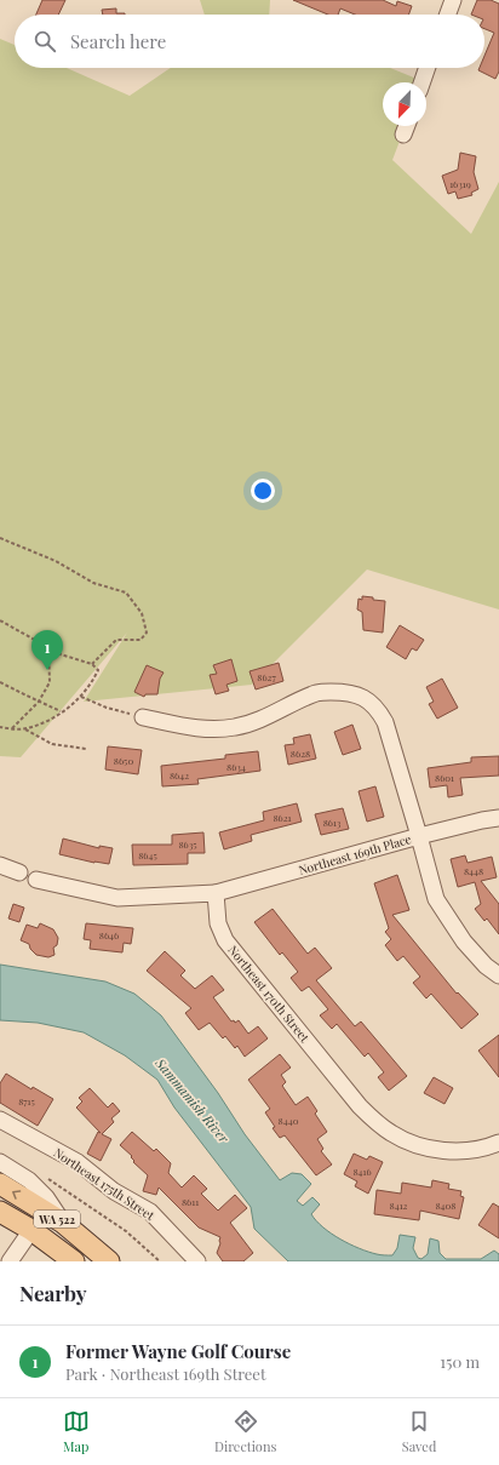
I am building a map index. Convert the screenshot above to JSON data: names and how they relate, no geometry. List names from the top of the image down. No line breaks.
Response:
{"streets":{"main road":["WA 522"],"street":["Northeast 169th Place","Northeast 170th Street","Northeast 175th Street"]},"crossings":[["Northeast 169th Place","Northeast 170th Street"]],"water":["Sammamish River"],"house_numbers":["16319","8627","8628","8650","8634","8642","8601","8621","8613","8635","8645","8448","8646","8715","8440","8416","8611","8412","8408"],"north":"bottom left","page":{"search":"Search here","pins":"1","heading":"Nearby","list":[{"mark":"1","name":"Former Wayne Golf Course","note":"Park · Northeast 169th Street","value":"150 m"}],"nav":["Map","Directions","Saved"]}}
